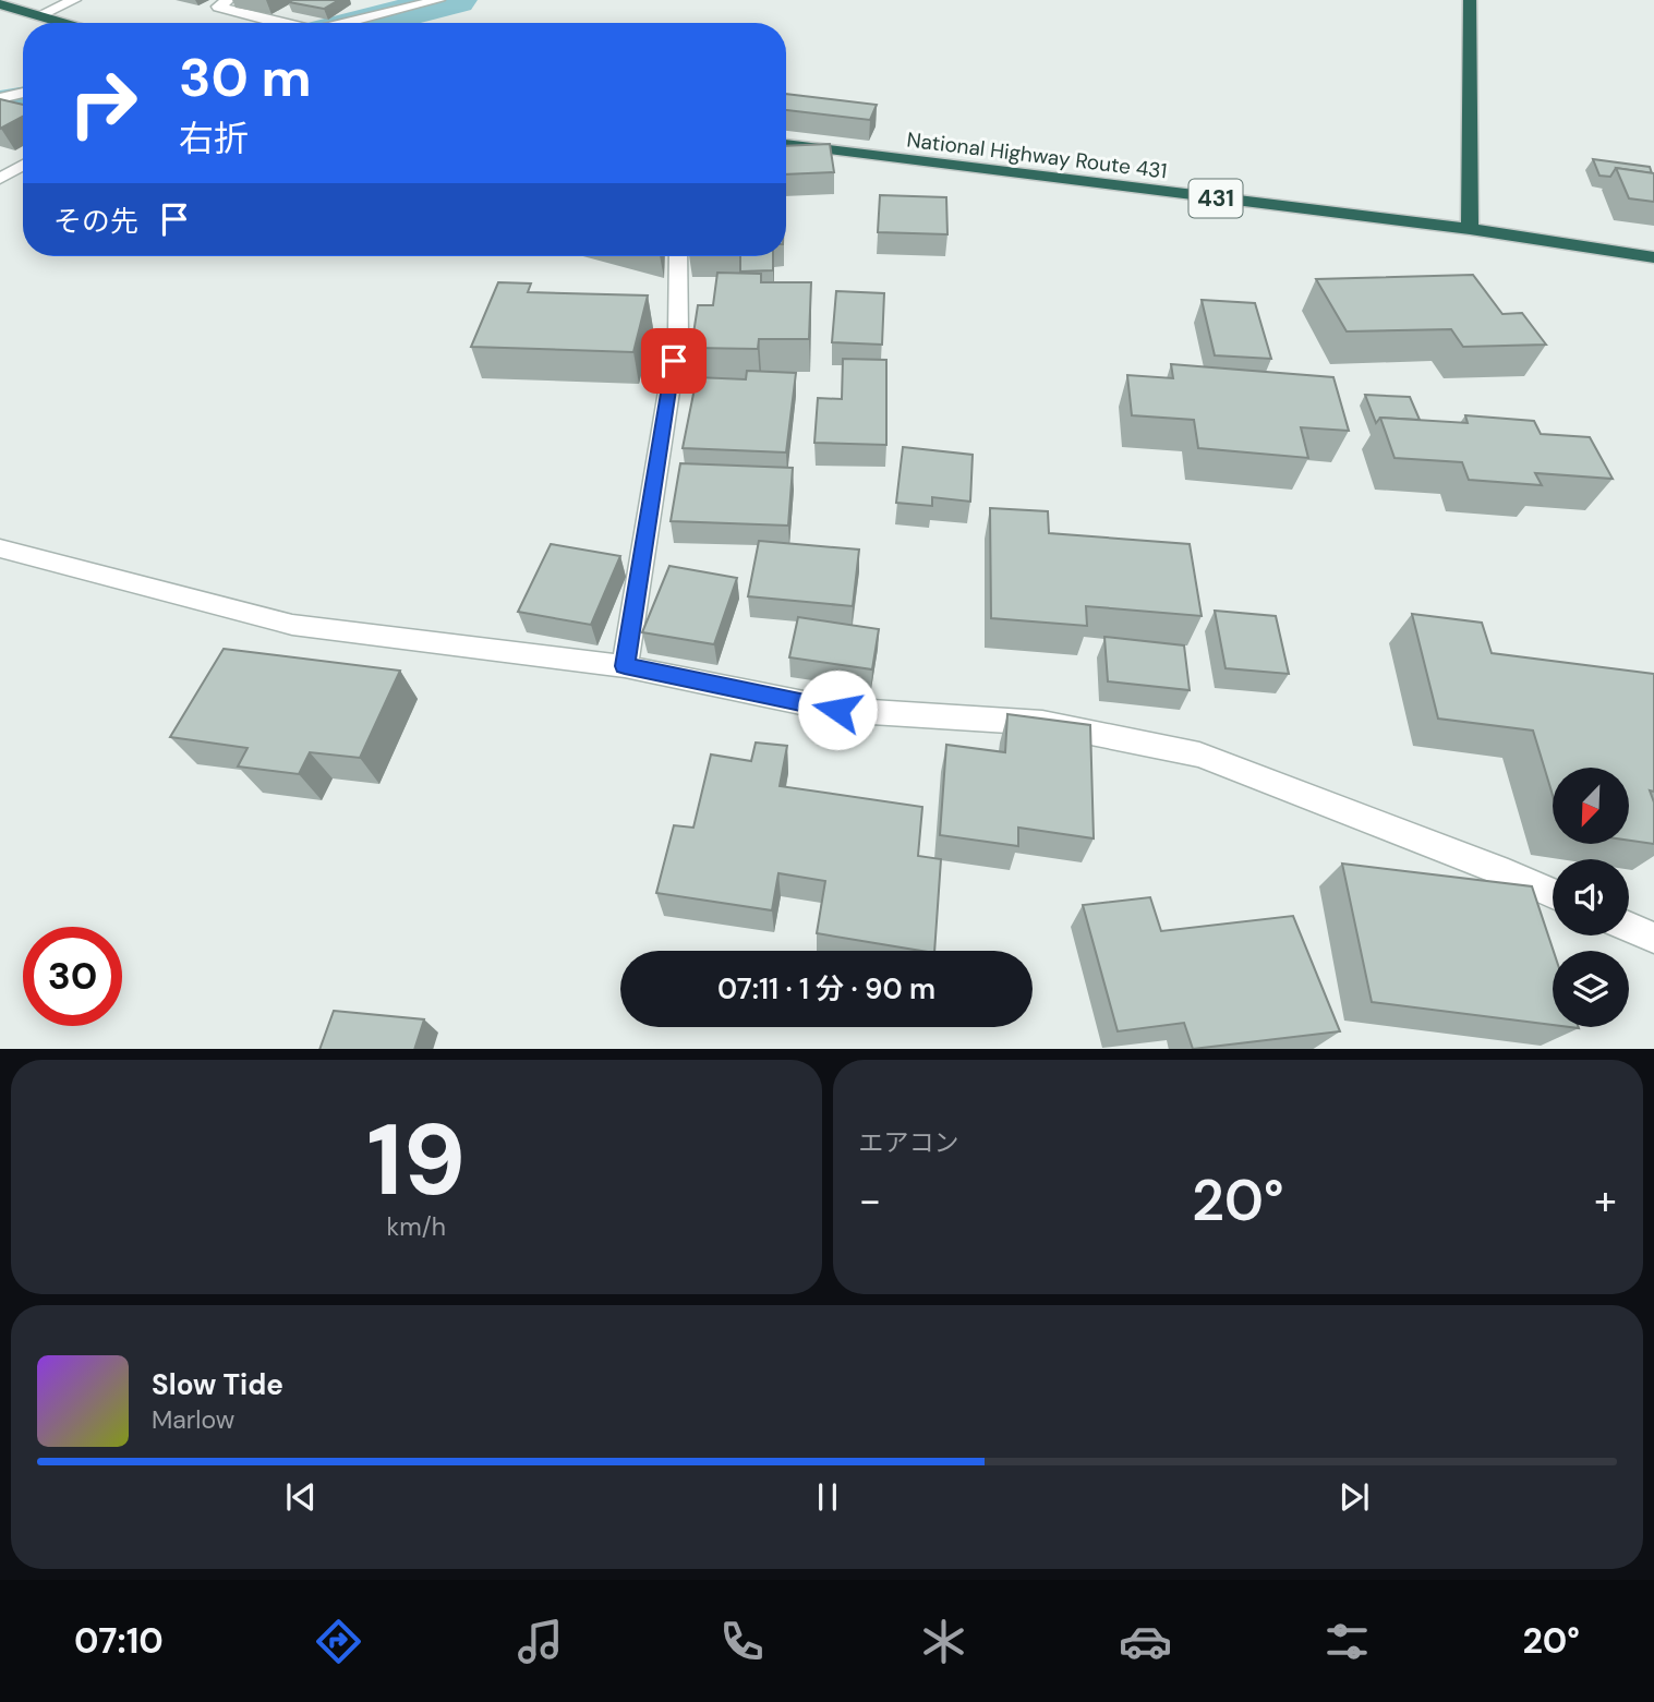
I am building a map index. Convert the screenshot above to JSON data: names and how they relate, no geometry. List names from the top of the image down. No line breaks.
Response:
{"streets":{"highway":["National Highway Route 431","431"]},"north":"bottom left","page":{"turn":["30 m","右折"],"then":"その先","limit":"30","trip":"07:11 · 1 分 · 90 m","tile":[["19","km/h"],"エアコン"],"heat":["−","20°","+"],"song":["Slow Tide","Marlow"],"tabs":["07:10","20°"]}}
